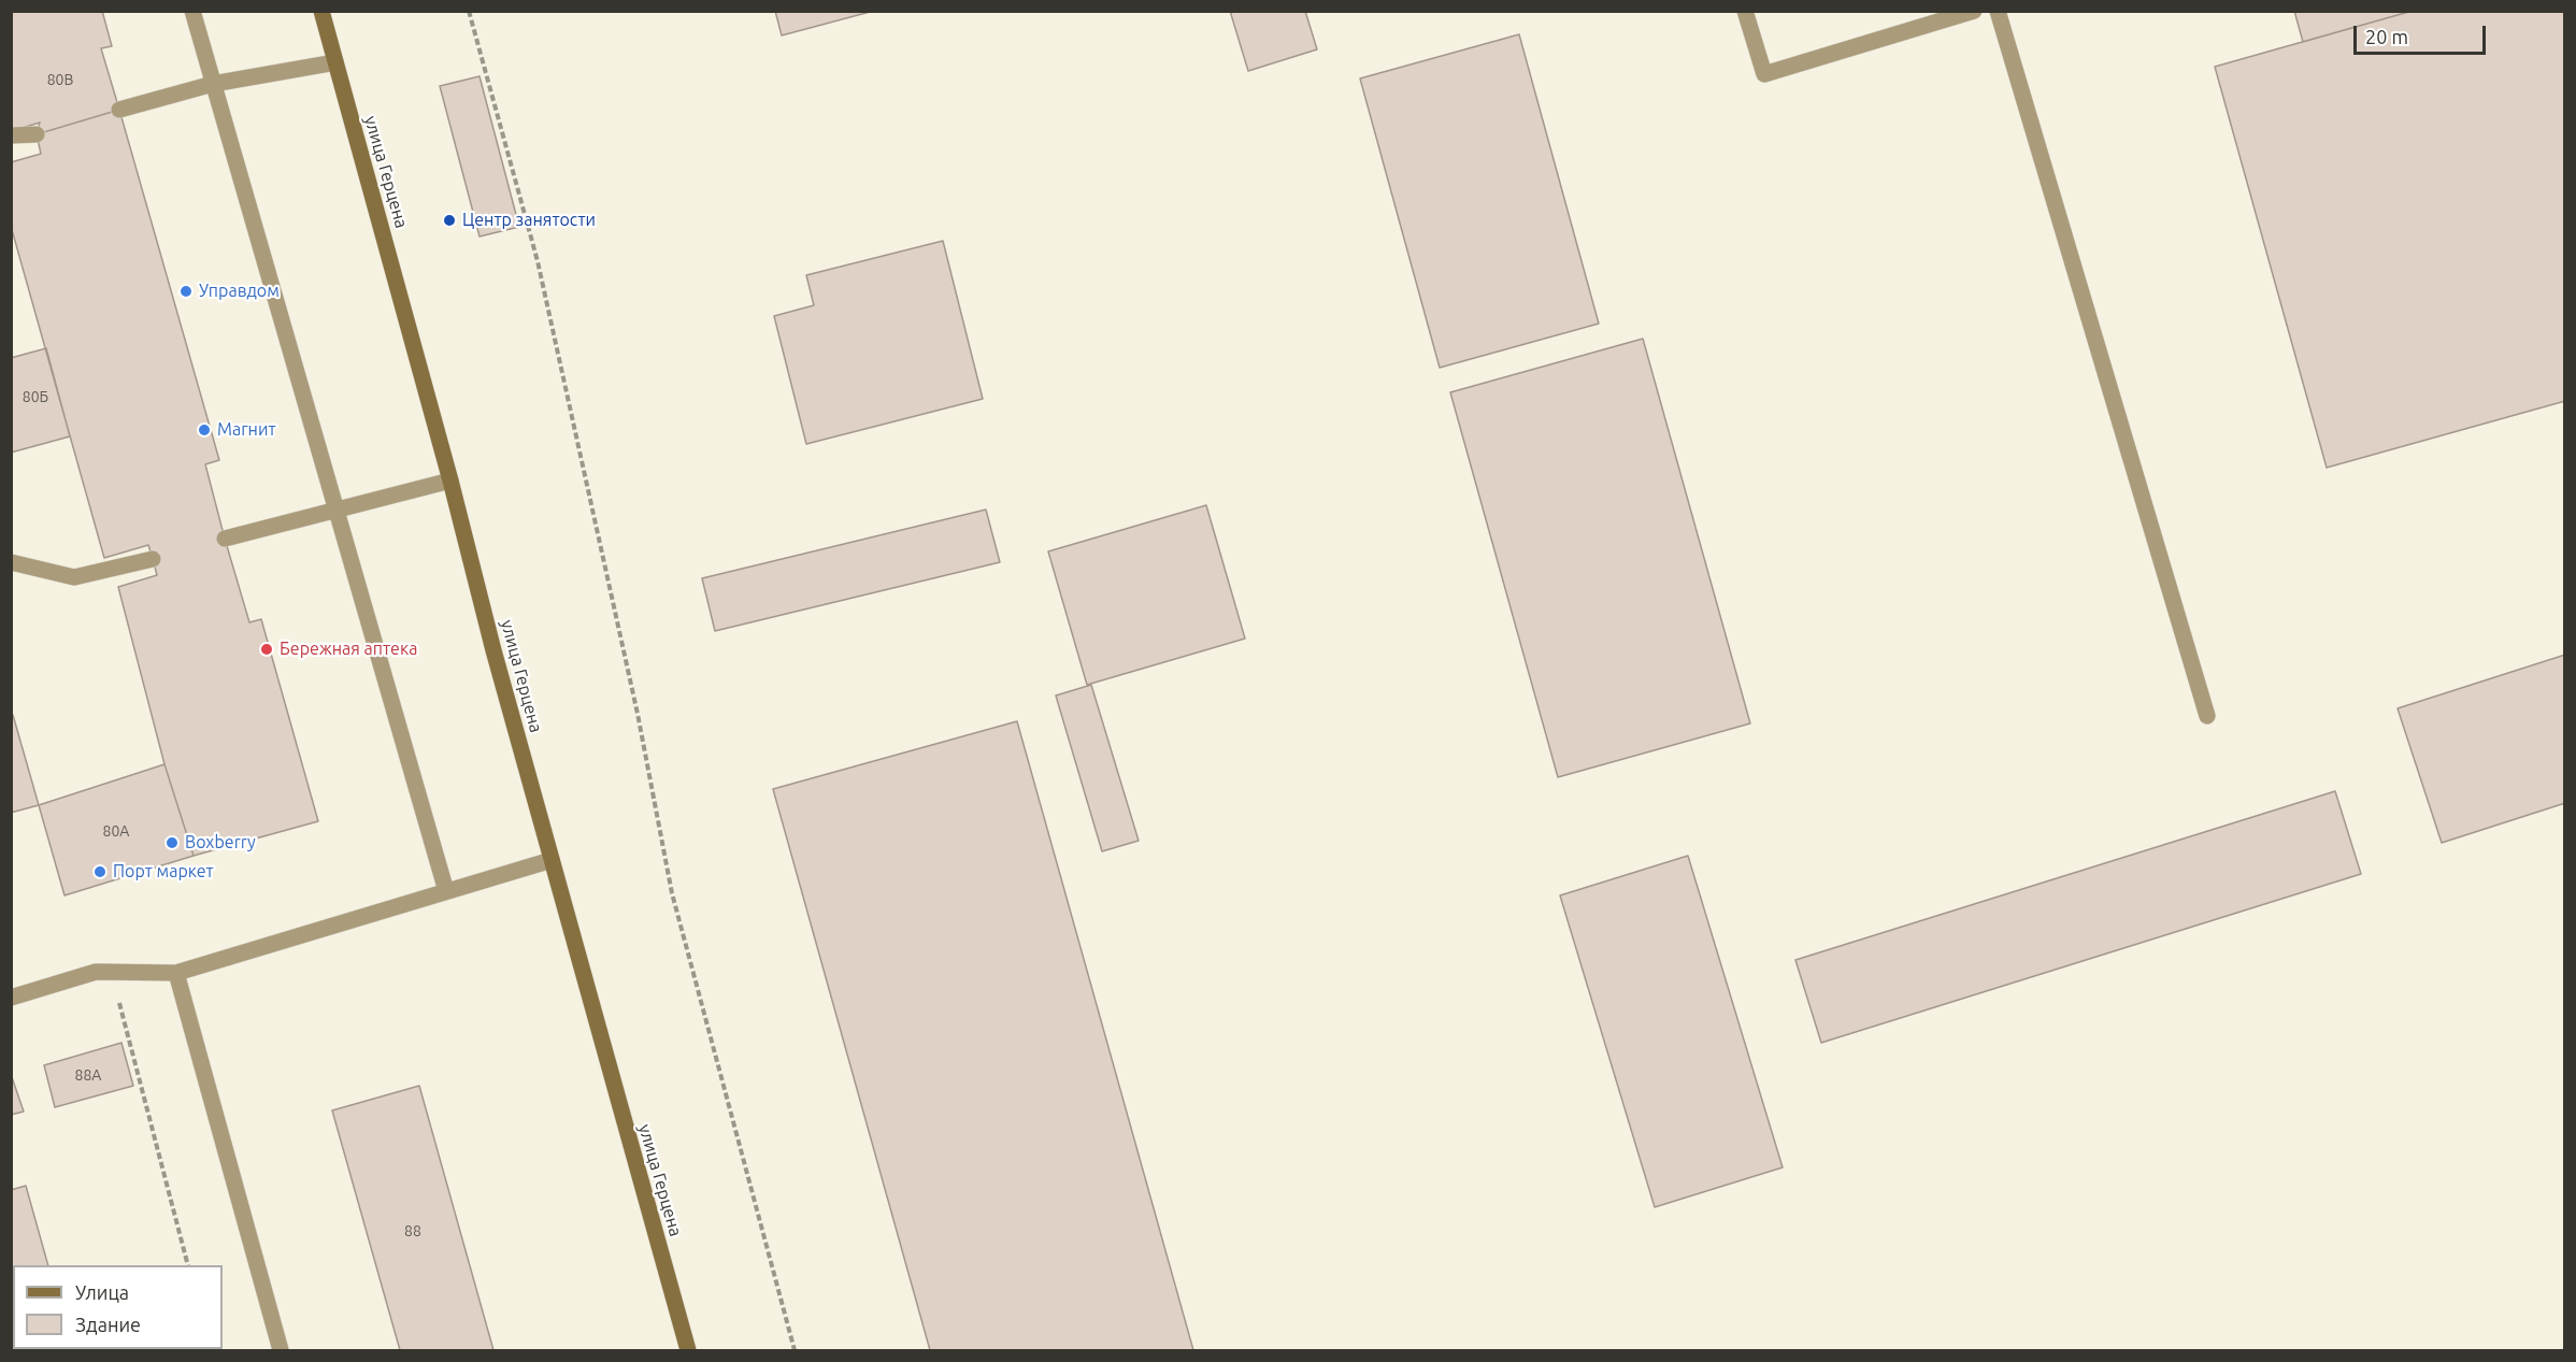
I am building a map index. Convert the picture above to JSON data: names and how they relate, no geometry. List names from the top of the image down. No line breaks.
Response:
{"streets":{"main road":["улица Герцена"]},"places":["Центр занятости","Управдом","Магнит","Бережная аптека","Boxberry","Порт маркет"],"house_numbers":["80В","80Б","80А","88А","88"],"legend":["Улица","Здание"],"scale_bar":"20 m"}
